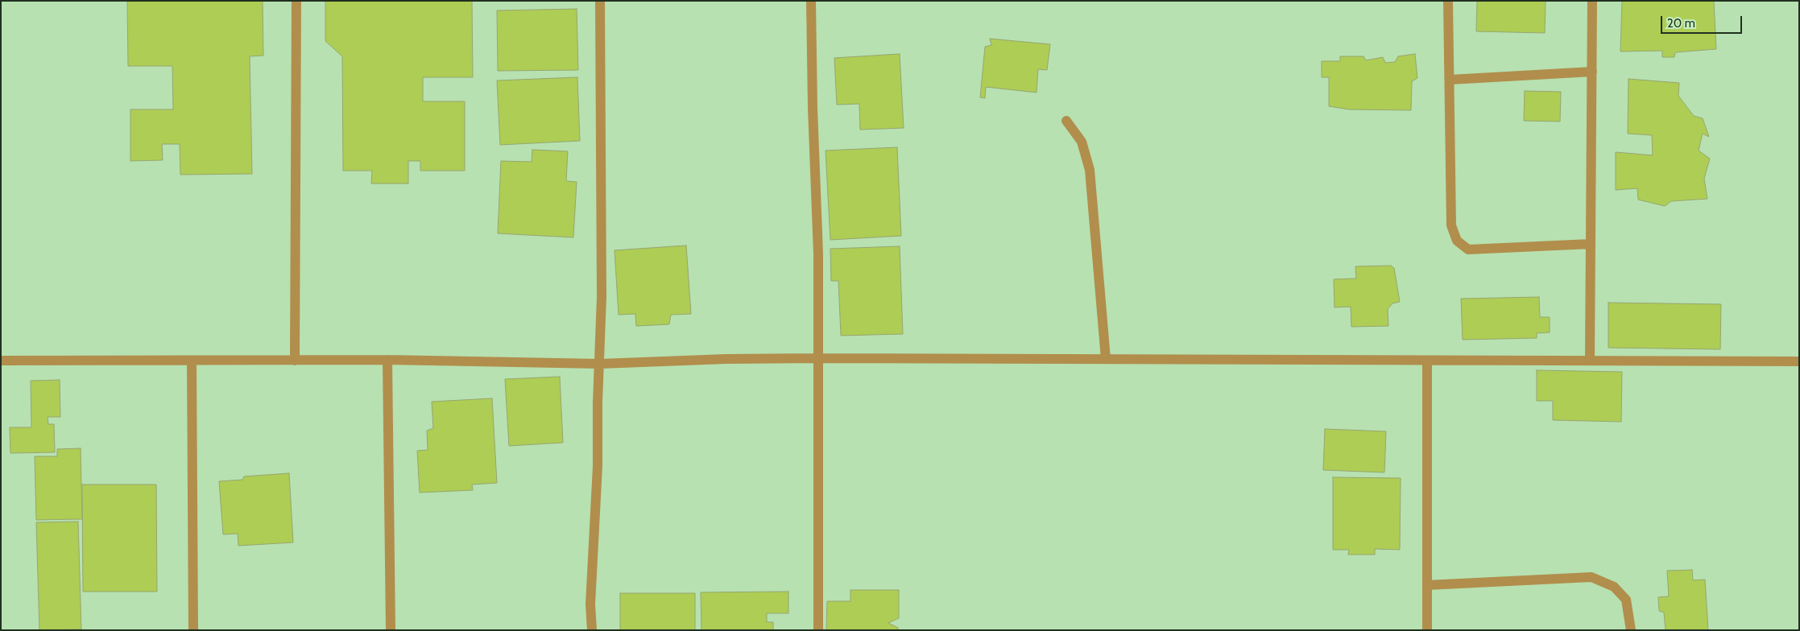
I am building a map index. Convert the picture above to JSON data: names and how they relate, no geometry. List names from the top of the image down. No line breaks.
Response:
{"scale_bar":"20 m"}
